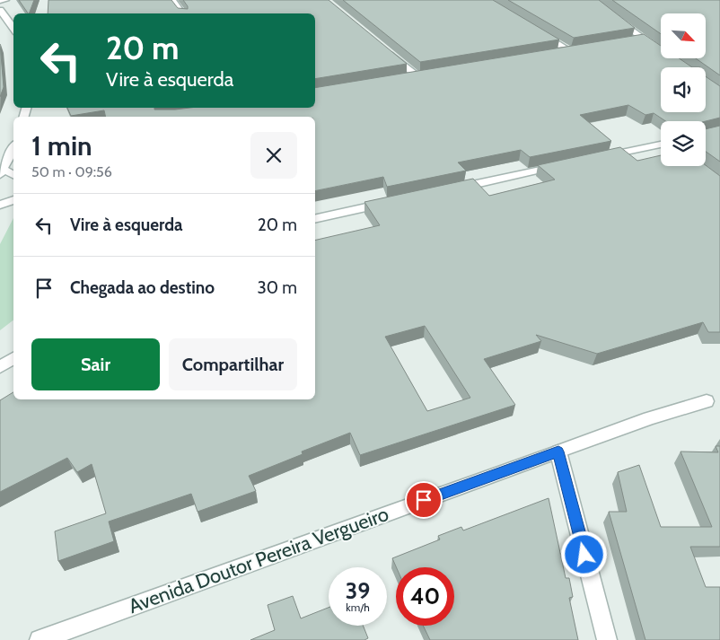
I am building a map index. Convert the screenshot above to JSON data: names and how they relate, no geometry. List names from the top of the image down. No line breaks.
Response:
{"streets":{"street":["Avenida Doutor Pereira Vergueiro"]},"north":"bottom right","page":{"turn":["20 m","Vire à esquerda"],"heading":["1 min","50 m · 09:56"],"list":[{"name":"Vire à esquerda","value":"20 m"},{"name":"Chegada ao destino","value":"30 m"}],"buttons":["Sair","Compartilhar"],"speed":"39 km/h","limit":"40"}}
